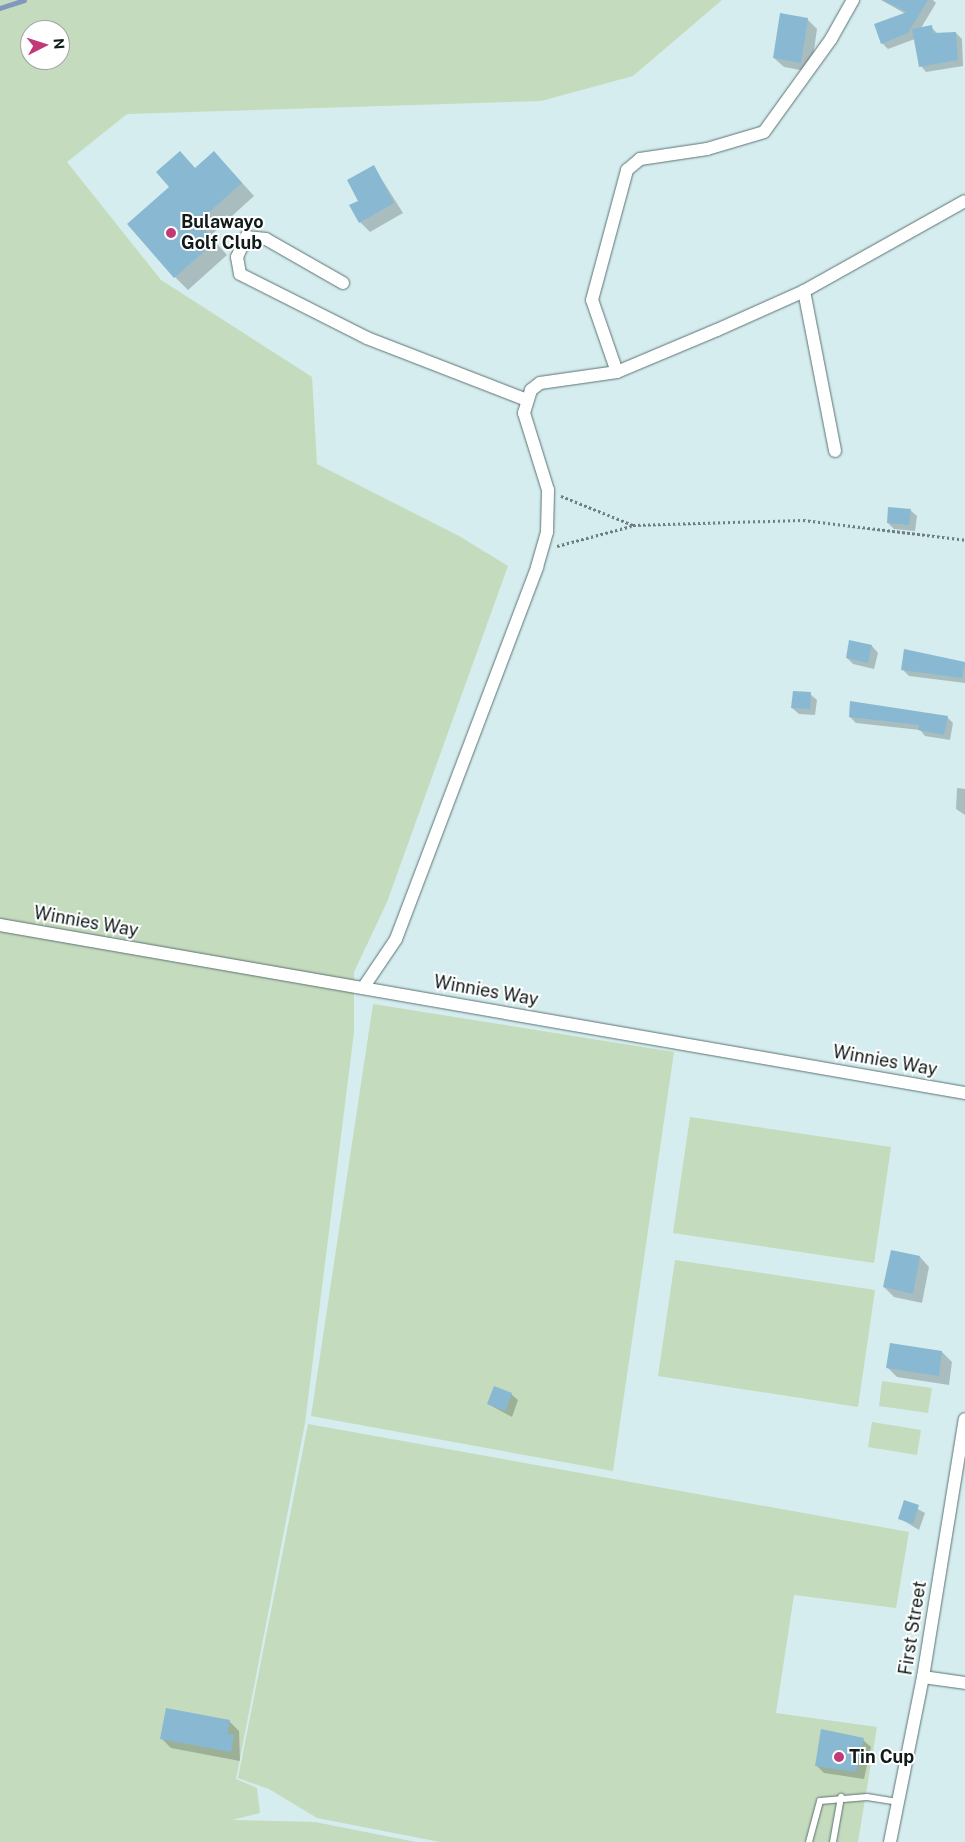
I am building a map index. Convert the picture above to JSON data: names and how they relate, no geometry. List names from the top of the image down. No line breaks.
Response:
{"streets":{"street":["Winnies Way","First Street"]},"places":["Bulawayo Golf Club","Tin Cup"],"north":"right"}
